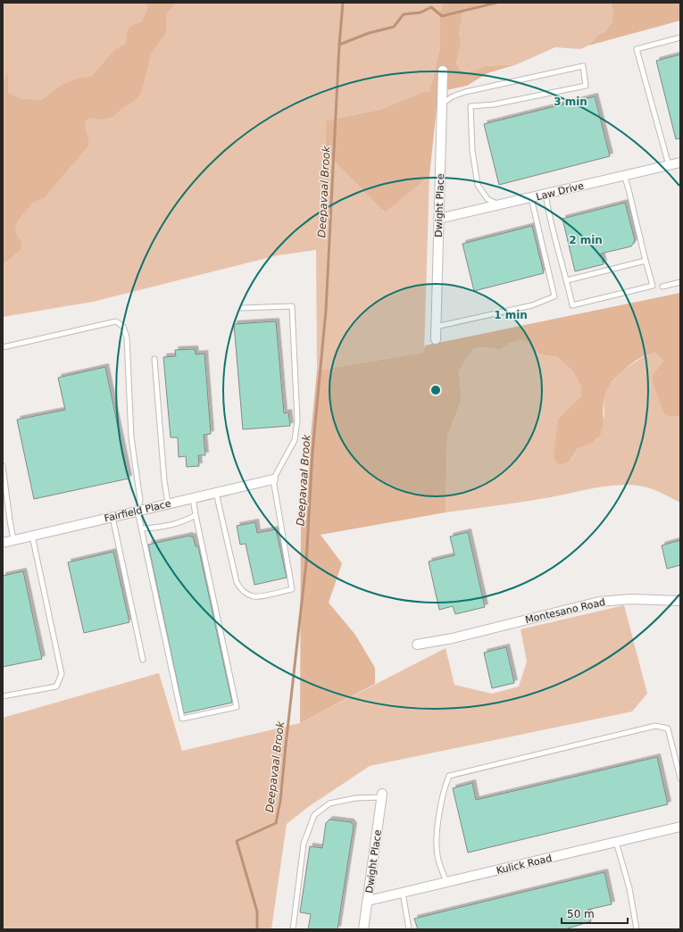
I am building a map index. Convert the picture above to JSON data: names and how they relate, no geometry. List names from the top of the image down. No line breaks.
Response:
{"streets":{"street":["Law Drive","Dwight Place","Fairfield Place","Montesano Road","Kulick Road"]},"crossings":[["Law Drive","Dwight Place"],["Dwight Place","Kulick Road"]],"water":["Deepavaal Brook"],"scale_bar":"50 m","rings":["3 min","2 min","1 min"]}
